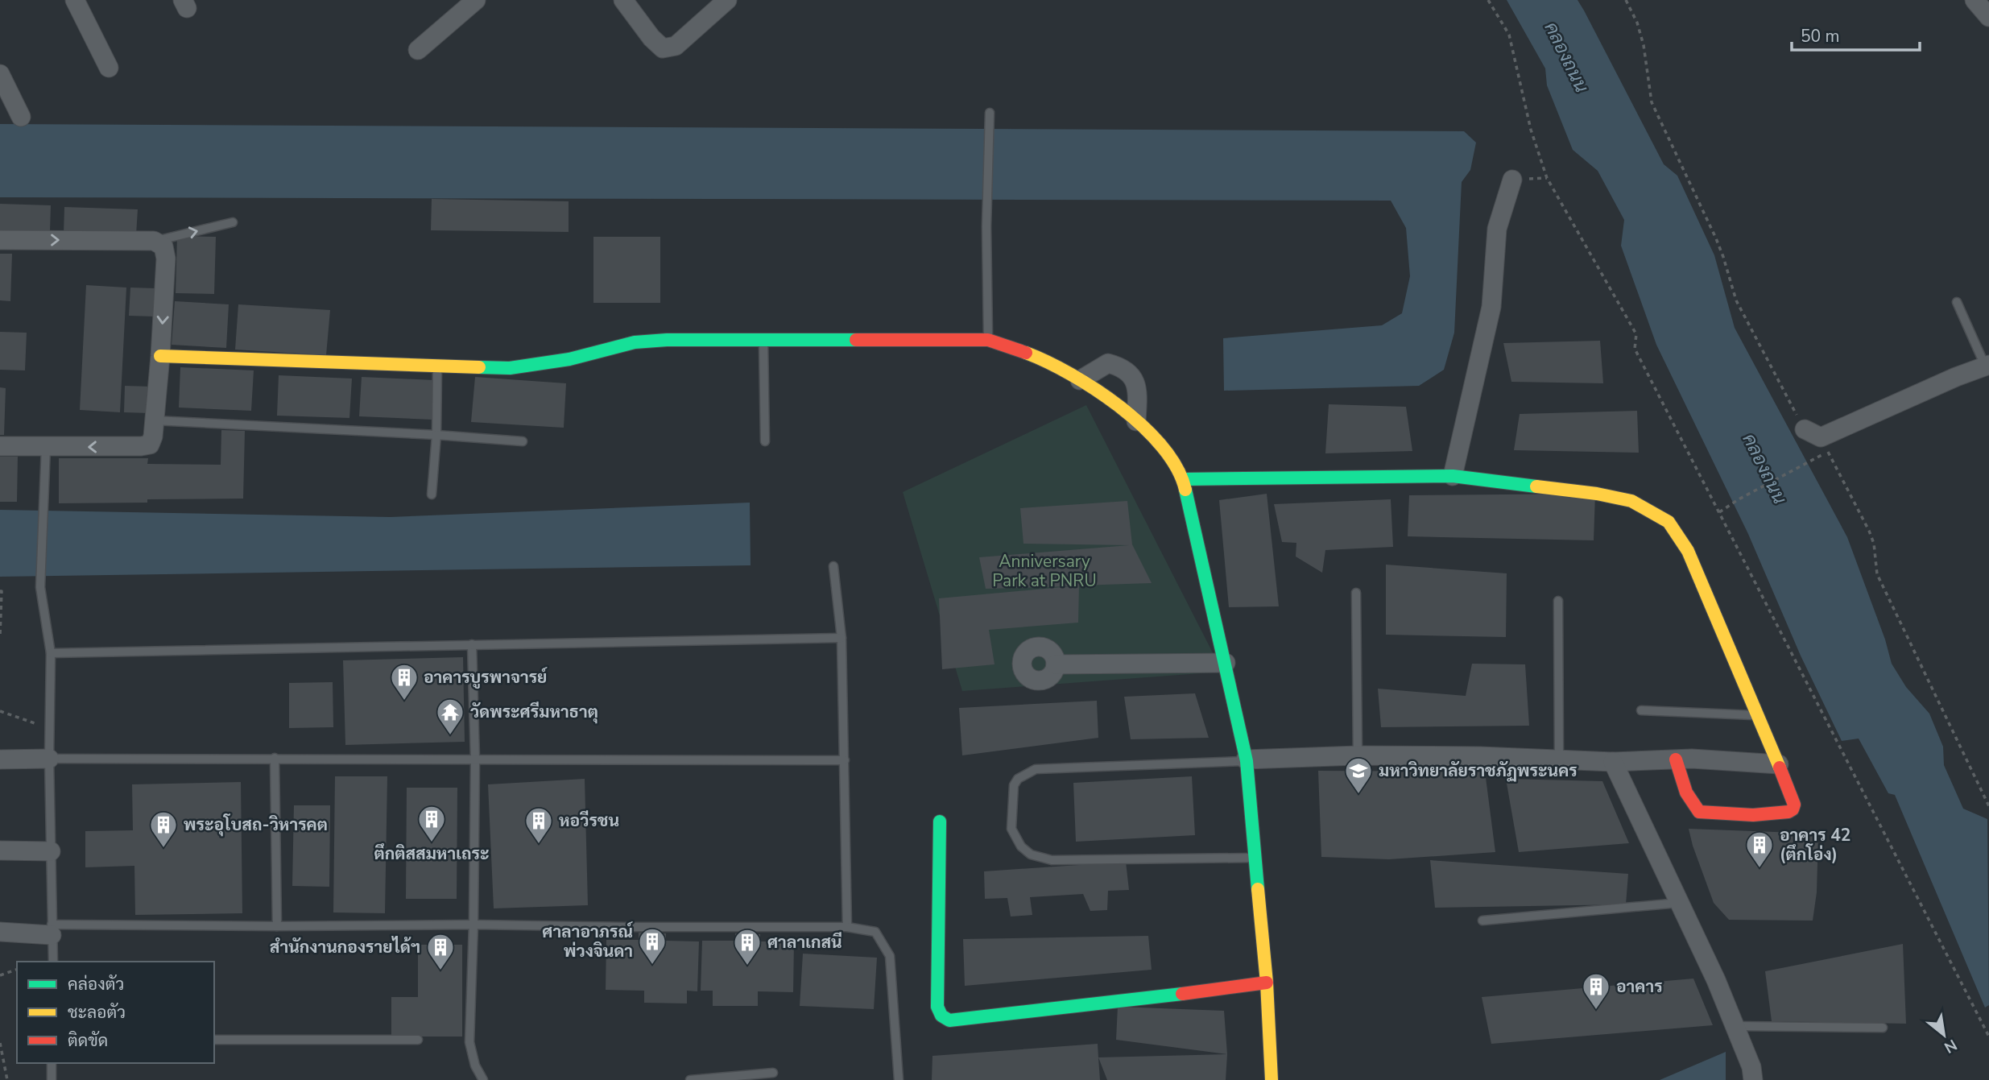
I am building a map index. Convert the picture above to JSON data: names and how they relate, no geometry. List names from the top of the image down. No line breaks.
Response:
{"water":["คลองถนน"],"parks":["Anniversary Park at PNRU"],"places":{"building":["อาคารบูรพาจารย์","ตึกติสสมหาเถระ","หอวีรชน","พระอุโบสถ-วิหารคต","อาคาร 42 (ตึกโอ่ง)","ศาลาอาภรณ์ พ่วงจินดา","ศาลาเกสนี","สำนักงานกองรายได้ฯ","อาคาร"],"temple":["วัดพระศรีมหาธาตุ"],"school or university":["มหาวิทยาลัยราชภัฏพระนคร"]},"legend":["คล่องตัว","ชะลอตัว","ติดขัด"],"scale_bar":"50 m","north":"bottom right"}
